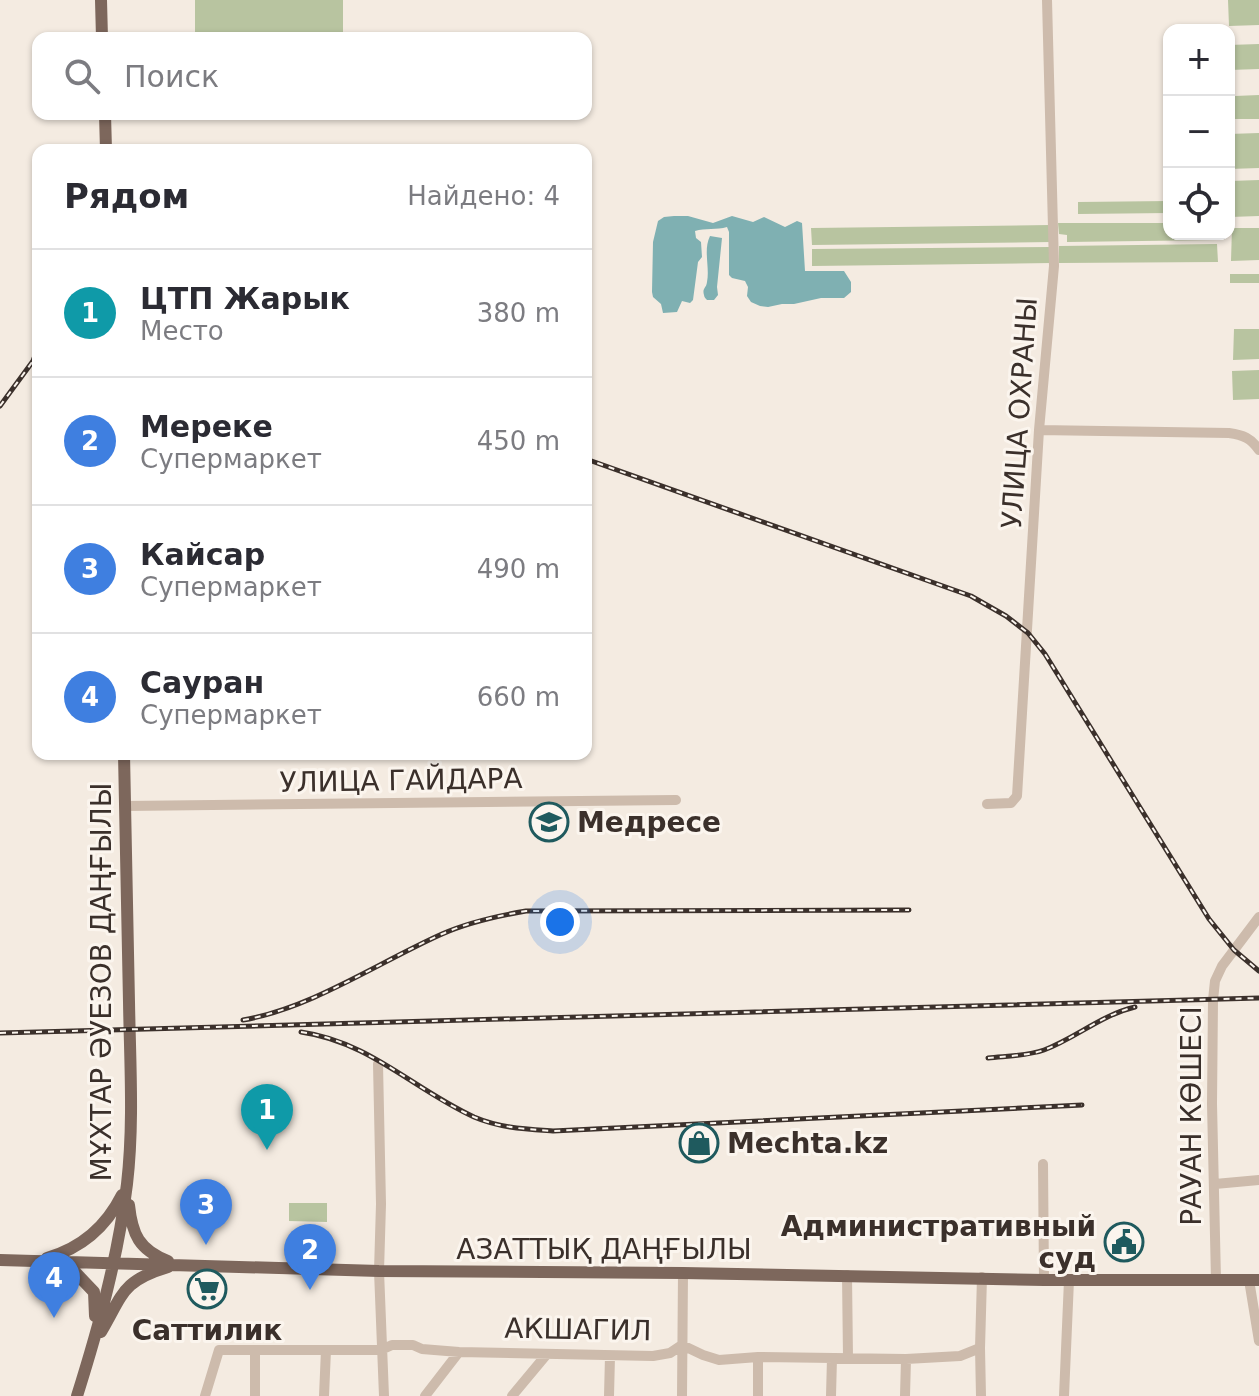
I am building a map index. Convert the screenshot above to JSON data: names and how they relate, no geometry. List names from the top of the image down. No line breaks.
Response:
{"streets":{"main road":["МҰХТАР ӘУЕЗОВ ДАҢҒЫЛЫ","АЗАТТЫҚ ДАҢҒЫЛЫ"],"street":["УЛИЦА ОХРАНЫ","УЛИЦА ГАЙДАРА","РАУАН КӨШЕСІ","АКШАГИЛ"]},"crossings":[["УЛИЦА ГАЙДАРА","МҰХТАР ӘУЕЗОВ ДАҢҒЫЛЫ"],["МҰХТАР ӘУЕЗОВ ДАҢҒЫЛЫ","АЗАТТЫҚ ДАҢҒЫЛЫ"],["РАУАН КӨШЕСІ","АЗАТТЫҚ ДАҢҒЫЛЫ"]],"places":{"school or university":["Медресе"],"shop":["Mechta.kz"],"public building":["Административный суд"],"supermarket":["Саттилик"]},"page":{"map_buttons":["+","−"],"search":"Поиск","heading":["Рядом","Найдено: 4"],"list":[{"mark":"1","name":"ЦТП Жарык","note":"Место","value":"380 m"},{"mark":"2","name":"Мереке","note":"Супермаркет","value":"450 m"},{"mark":"3","name":"Кайсар","note":"Супермаркет","value":"490 m"},{"mark":"4","name":"Сауран","note":"Супермаркет","value":"660 m"}],"pins":["1","3","2","4"]}}
